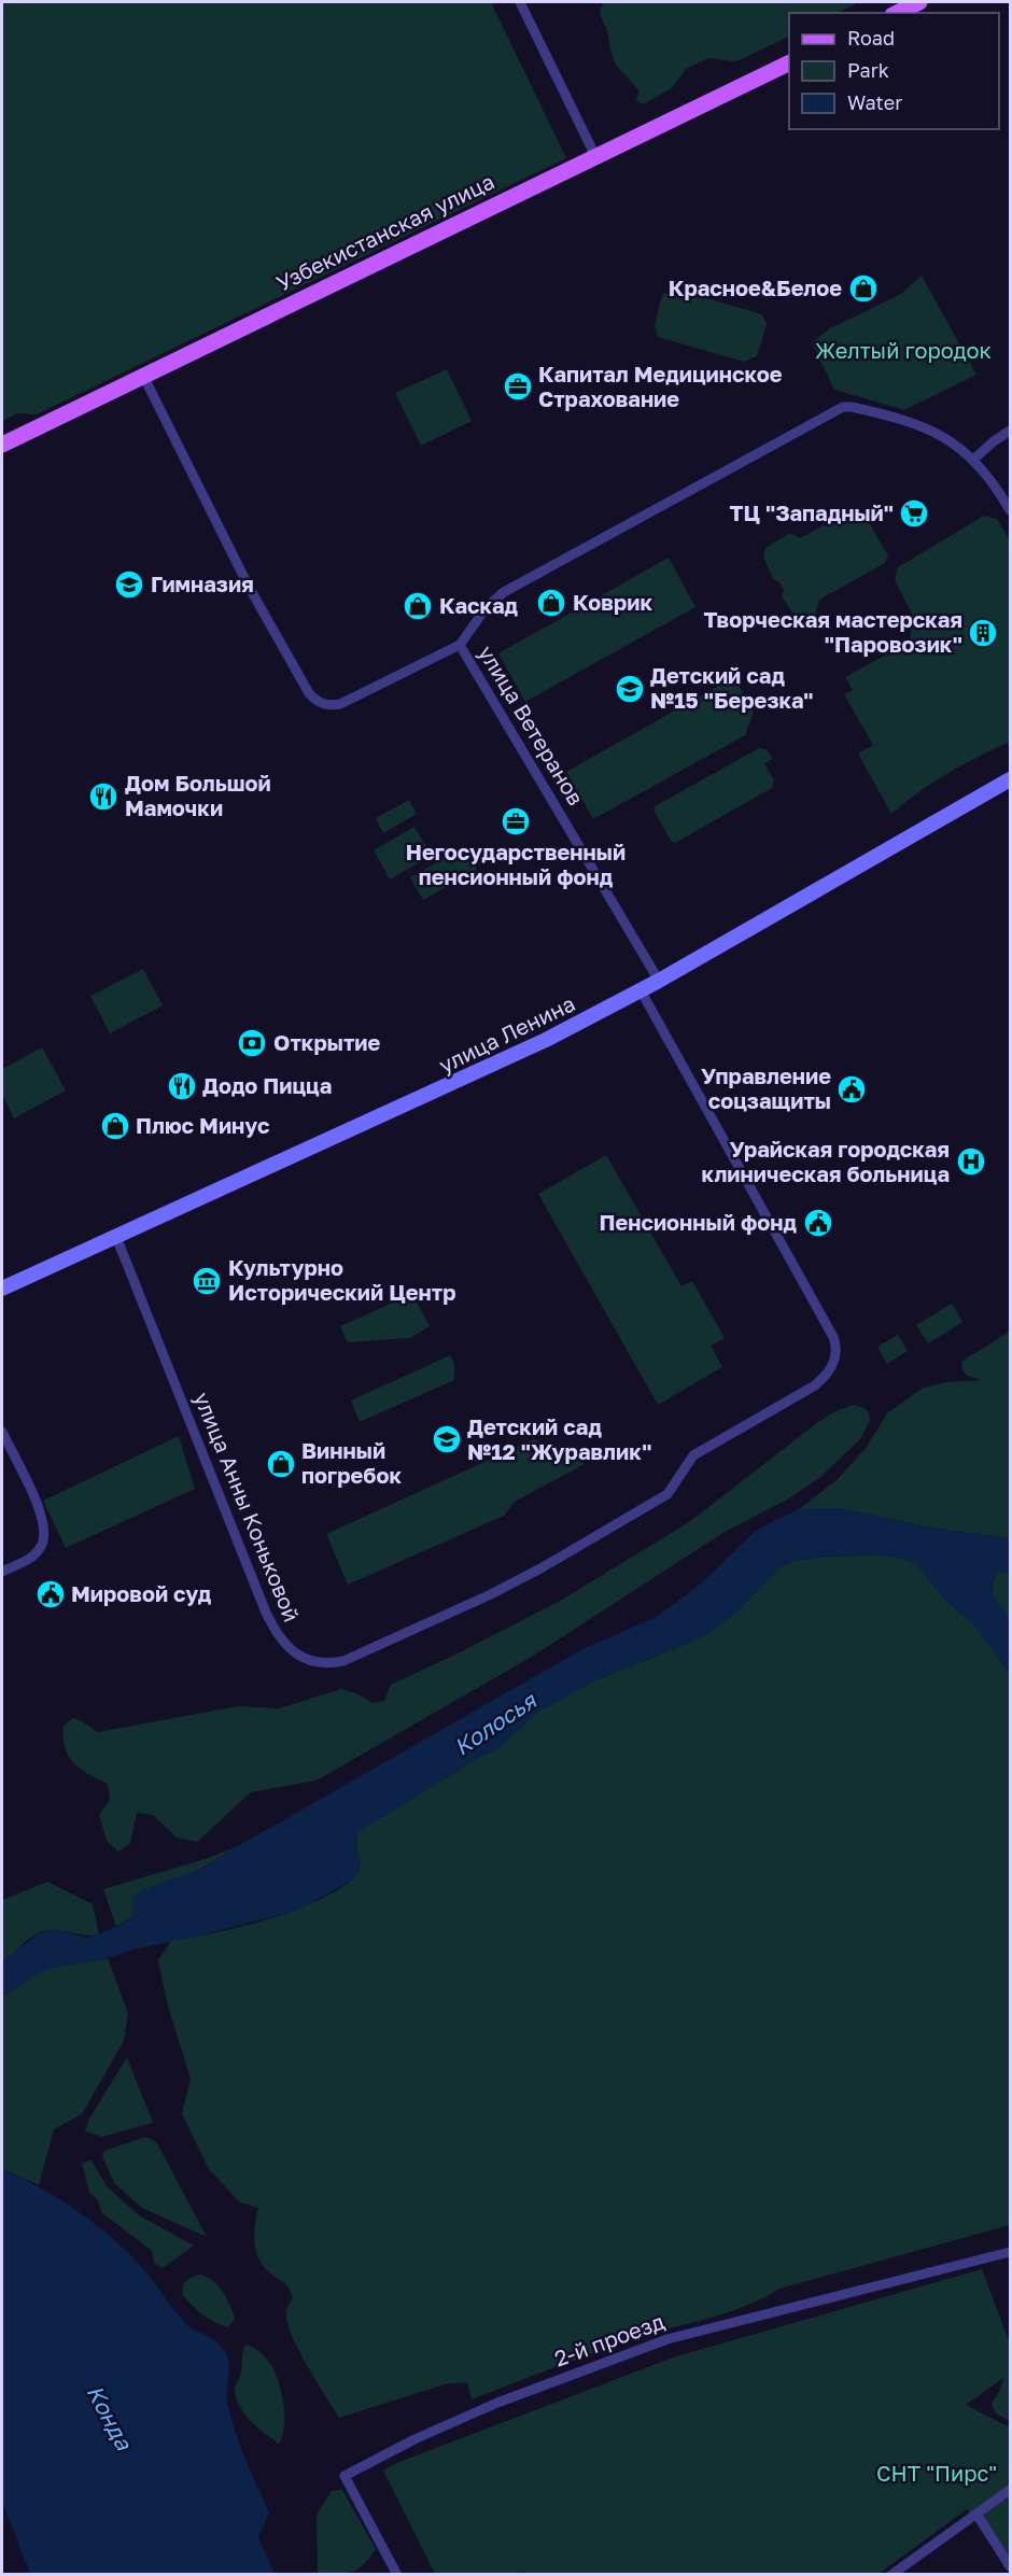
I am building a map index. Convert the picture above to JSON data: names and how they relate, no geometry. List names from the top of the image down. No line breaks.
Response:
{"streets":{"main road":["Узбекистанская улица","улица Ленина"],"street":["улица Ветеранов","улица Анны Коньковой","2-й проезд"]},"crossings":[["Узбекистанская улица","улица Ветеранов"],["улица Ветеранов","улица Ленина"],["улица Ленина","улица Анны Коньковой"]],"water":["Колосья","Конда"],"parks":["Желтый городок","СНТ \"Пирс\""],"places":{"shop":["Красное&Белое","Коврик","Каскад","Плюс Минус","Винный погребок"],"office":["Капитал Медицинское Страхование","Негосударственный пенсионный фонд"],"supermarket":["ТЦ \"Западный\""],"school or university":["Гимназия","Детский сад №15 \"Березка\"","Детский сад №12 \"Журавлик\""],"building":["Творческая мастерская \"Паровозик\""],"restaurant":["Дом Большой Мамочки","Додо Пицца"],"bank":["Открытие"],"public building":["Управление соцзащиты","Пенсионный фонд","Мировой суд"],"hospital":["Урайская городская клиническая больница"],"museum":["Культурно Исторический Центр"]},"legend":["Road","Park","Water"]}
